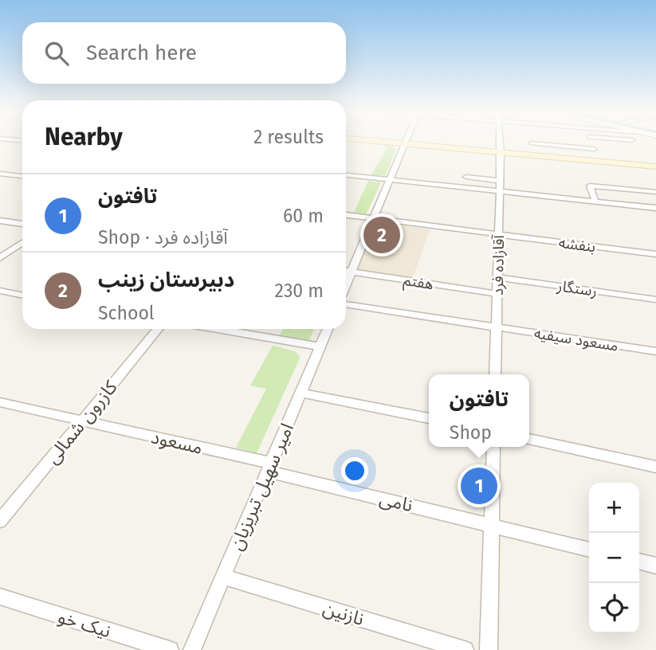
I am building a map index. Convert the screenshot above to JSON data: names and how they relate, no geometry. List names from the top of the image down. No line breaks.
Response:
{"streets":{"street":["بنفشه","آقازاده فرد","هفتم","رستگار","مسعود سیفیه","کازرون شمالی","مسعود","امیر سهیل تبریزیان","نامی","نازنین","نیک خو"]},"crossings":[["بنفشه","آقازاده فرد"],["آقازاده فرد","هفتم"],["آقازاده فرد","رستگار"],["آقازاده فرد","مسعود سیفیه"],["کازرون شمالی","مسعود"],["مسعود","امیر سهیل تبریزیان"],["مسعود","نامی"],["امیر سهیل تبریزیان","نامی"],["امیر سهیل تبریزیان","نازنین"]],"page":{"search":"Search here","heading":["Nearby","2 results"],"list":[{"mark":"1","name":"تافتون","note":"Shop · آقازاده فرد","value":"60 m"},{"mark":"2","name":"دبیرستان زینب","note":"School","value":"230 m"}],"pins":["2","1"],"popup":["تافتون","Shop"],"map_buttons":["+","−"]}}
